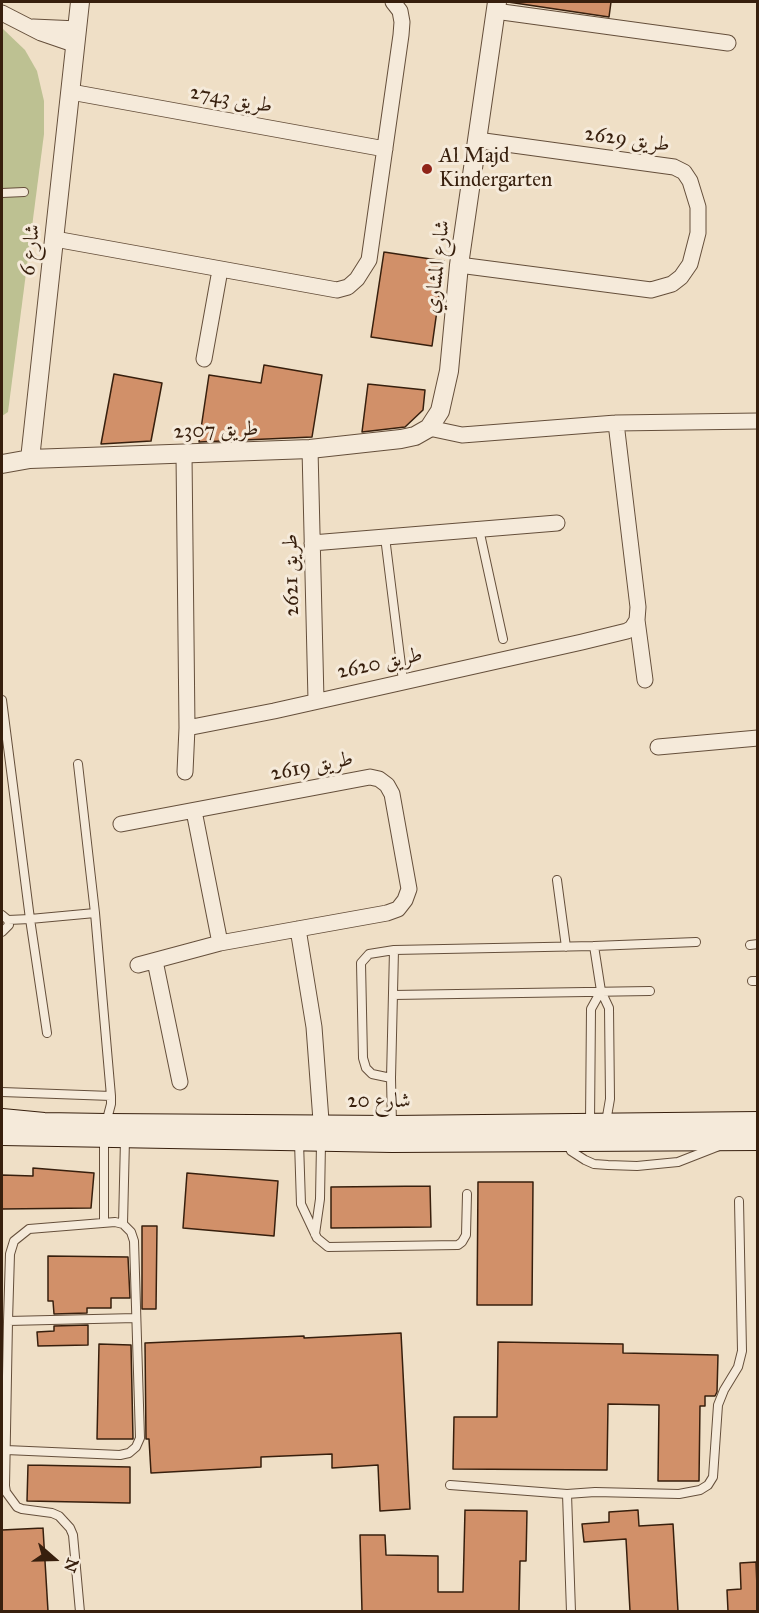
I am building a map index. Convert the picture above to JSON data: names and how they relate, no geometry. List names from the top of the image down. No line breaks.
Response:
{"streets":{"main road":["شارع 20"],"street":["طريق 2743","طريق 2629","شارع 6","شارع المشاري","طريق 2307","طريق 2621","طريق 2620","طريق 2619"]},"crossings":[["طريق 2743","شارع 6"],["طريق 2629","شارع المشاري"],["شارع 6","طريق 2307"],["شارع المشاري","طريق 2307"],["طريق 2307","طريق 2621"],["طريق 2621","طريق 2620"]],"places":["Al Majd Kindergarten"],"north":"right"}
